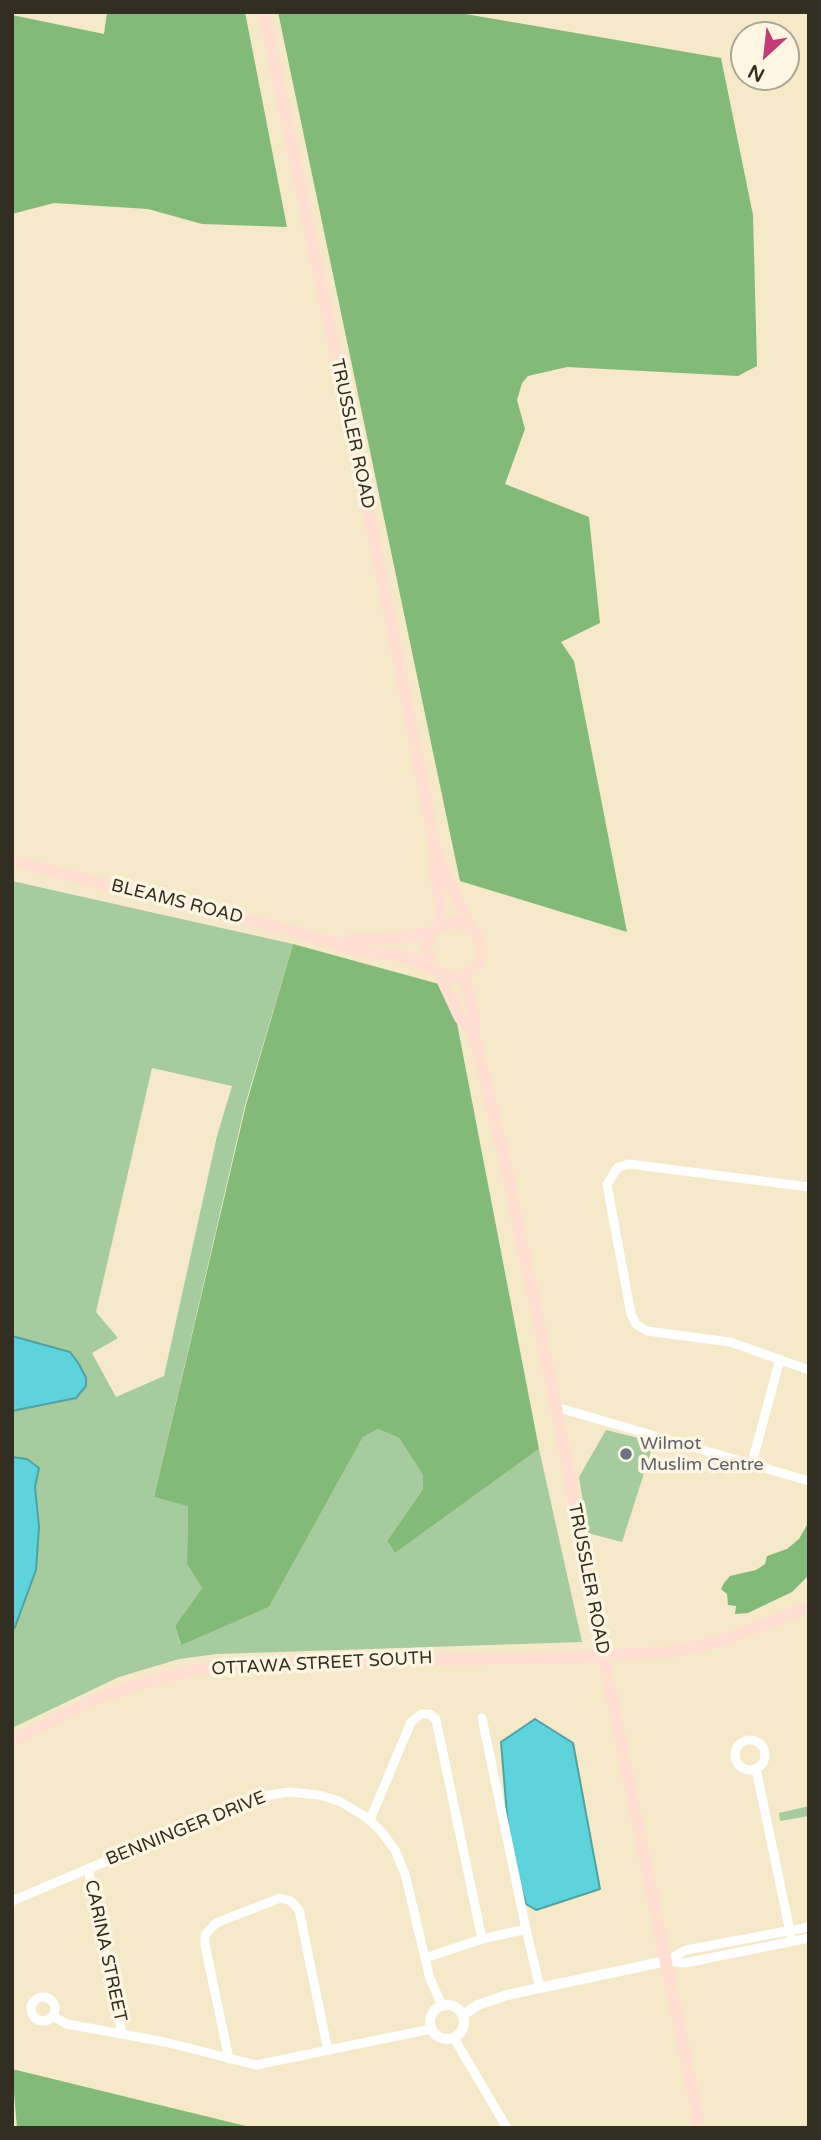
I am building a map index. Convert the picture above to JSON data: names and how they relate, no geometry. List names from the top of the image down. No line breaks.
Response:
{"streets":{"main road":["TRUSSLER ROAD","BLEAMS ROAD","OTTAWA STREET SOUTH"],"street":["BENNINGER DRIVE","CARINA STREET"]},"crossings":[["TRUSSLER ROAD","BLEAMS ROAD"],["TRUSSLER ROAD","OTTAWA STREET SOUTH"],["BENNINGER DRIVE","CARINA STREET"]],"places":["Wilmot Muslim Centre"],"north":"bottom left"}
